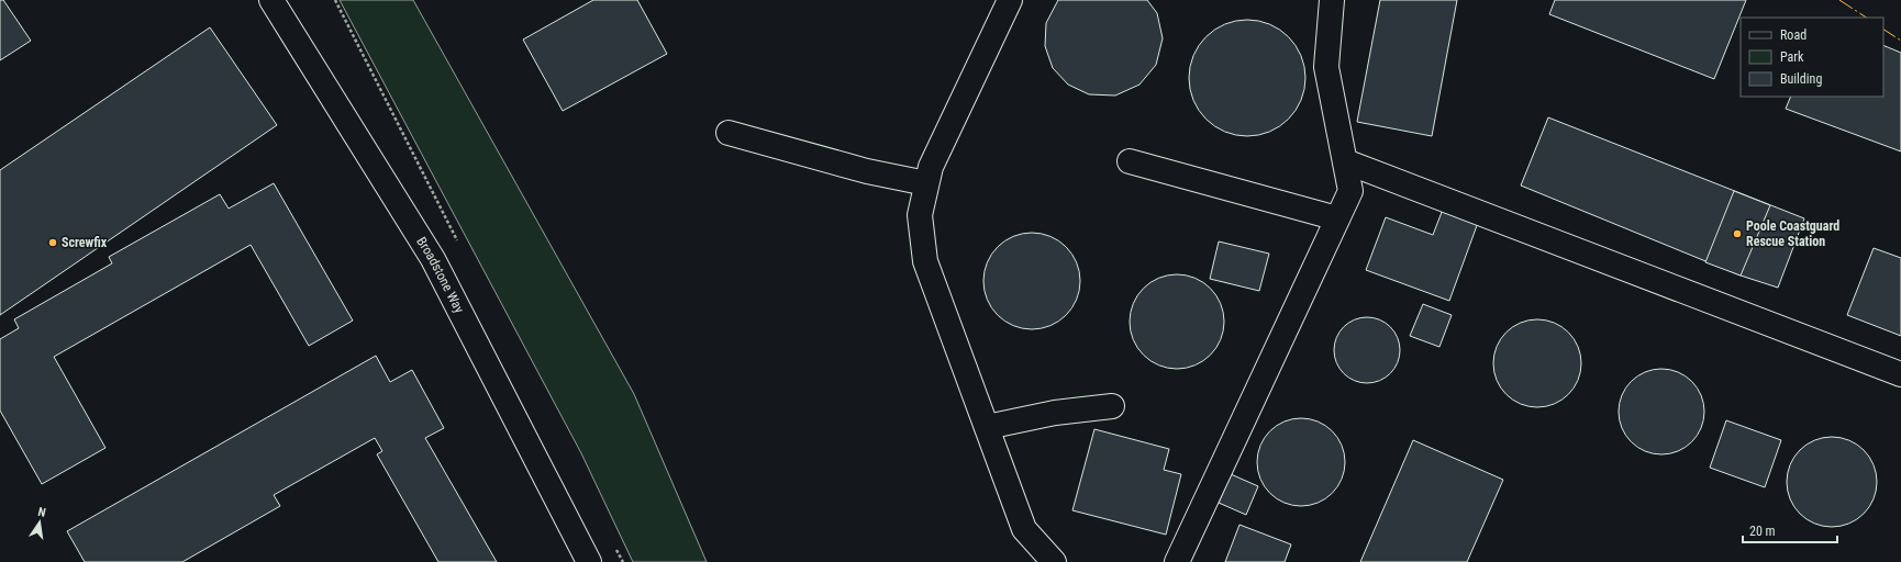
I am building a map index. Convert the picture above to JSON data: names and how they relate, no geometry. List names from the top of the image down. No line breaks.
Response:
{"streets":{"main road":["Broadstone Way"]},"places":["Poole Coastguard Rescue Station","Screwfix"],"legend":["Road","Park","Building"],"scale_bar":"20 m","north":"top"}
